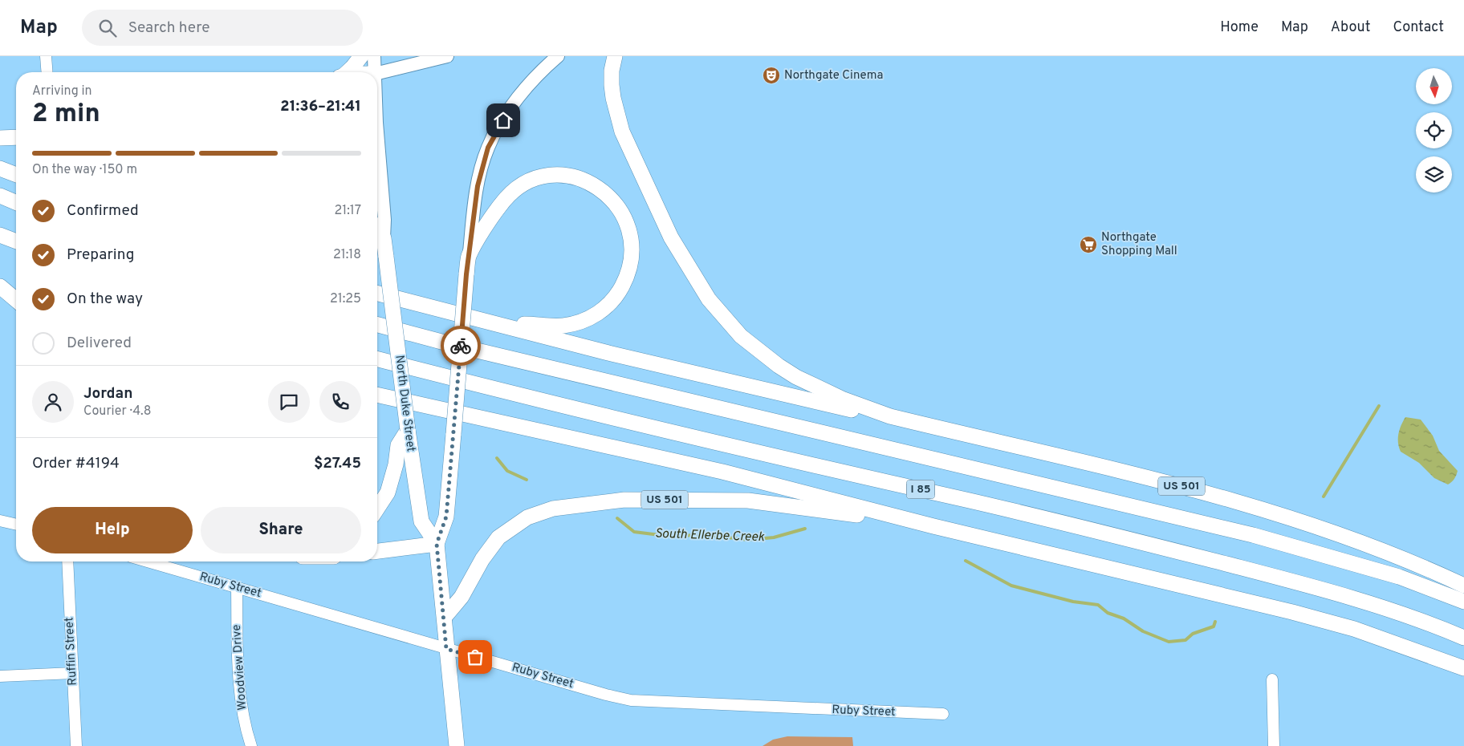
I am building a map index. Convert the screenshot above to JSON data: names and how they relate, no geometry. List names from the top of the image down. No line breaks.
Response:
{"streets":{"highway":["North Duke Street","US 501","I 85"],"street":["Ruby Street","Ruffin Street","Woodview Drive"]},"crossings":[["North Duke Street","US 501"],["North Duke Street","Ruby Street"],["Ruby Street","Woodview Drive"]],"water":["South Ellerbe Creek"],"places":{"theatre":["Northgate Cinema"],"supermarket":["Northgate Shopping Mall"]},"north":"bottom","page":{"header":"Map","search":"Search here","nav":["Home","Map","About","Contact"],"heading":["2 min","Arriving in","21:36–21:41"],"panel":["Jordan","Courier · 4.8","Order #4194","$27.45"],"bar":"On the way · 150 m","list":[["Confirmed","21:17"],["Preparing","21:18"],["On the way","21:25"],"Delivered"],"buttons":["Help","Share"]}}
